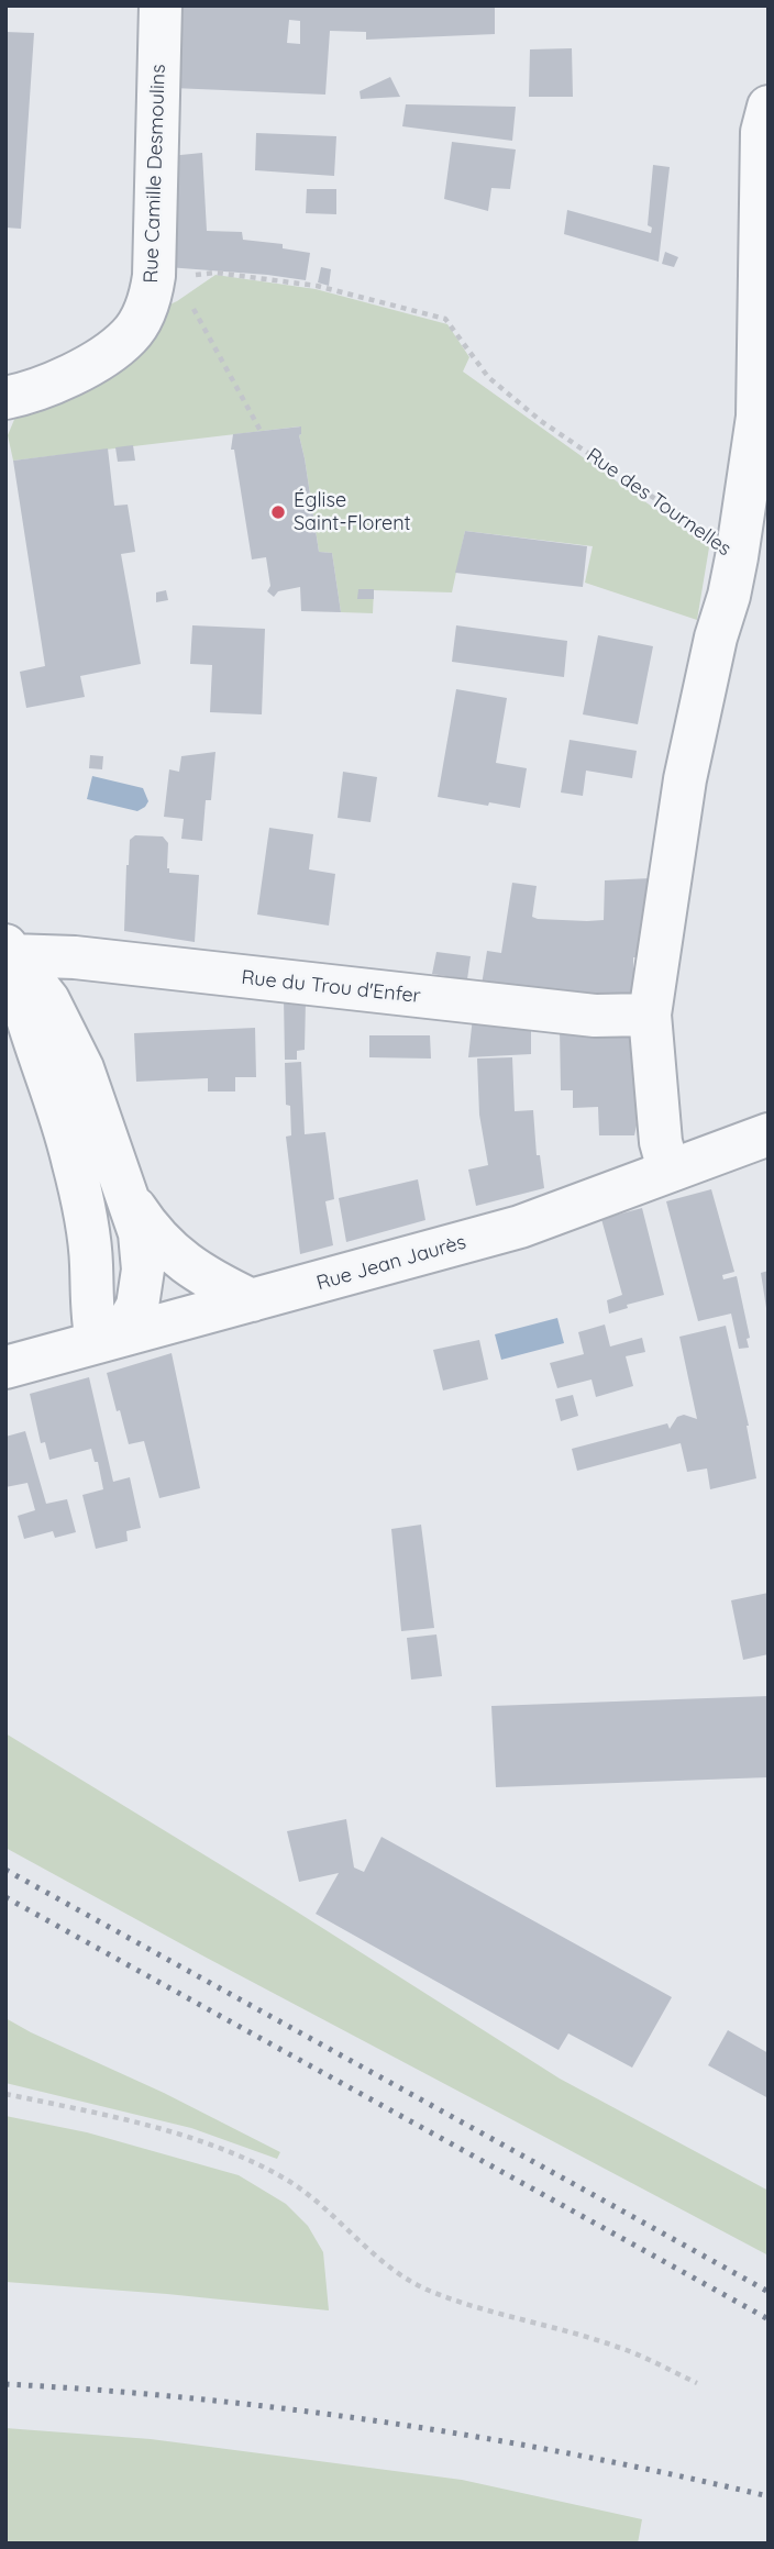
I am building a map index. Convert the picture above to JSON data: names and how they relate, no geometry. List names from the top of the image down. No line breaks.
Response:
{"streets":{"street":["Rue Camille Desmoulins","Rue des Tournelles","Rue du Trou d'Enfer","Rue Jean Jaurès"]},"crossings":[["Rue Camille Desmoulins","Rue des Tournelles"],["Rue des Tournelles","Rue du Trou d'Enfer"],["Rue des Tournelles","Rue Jean Jaurès"]],"places":["Église Saint-Florent"]}
